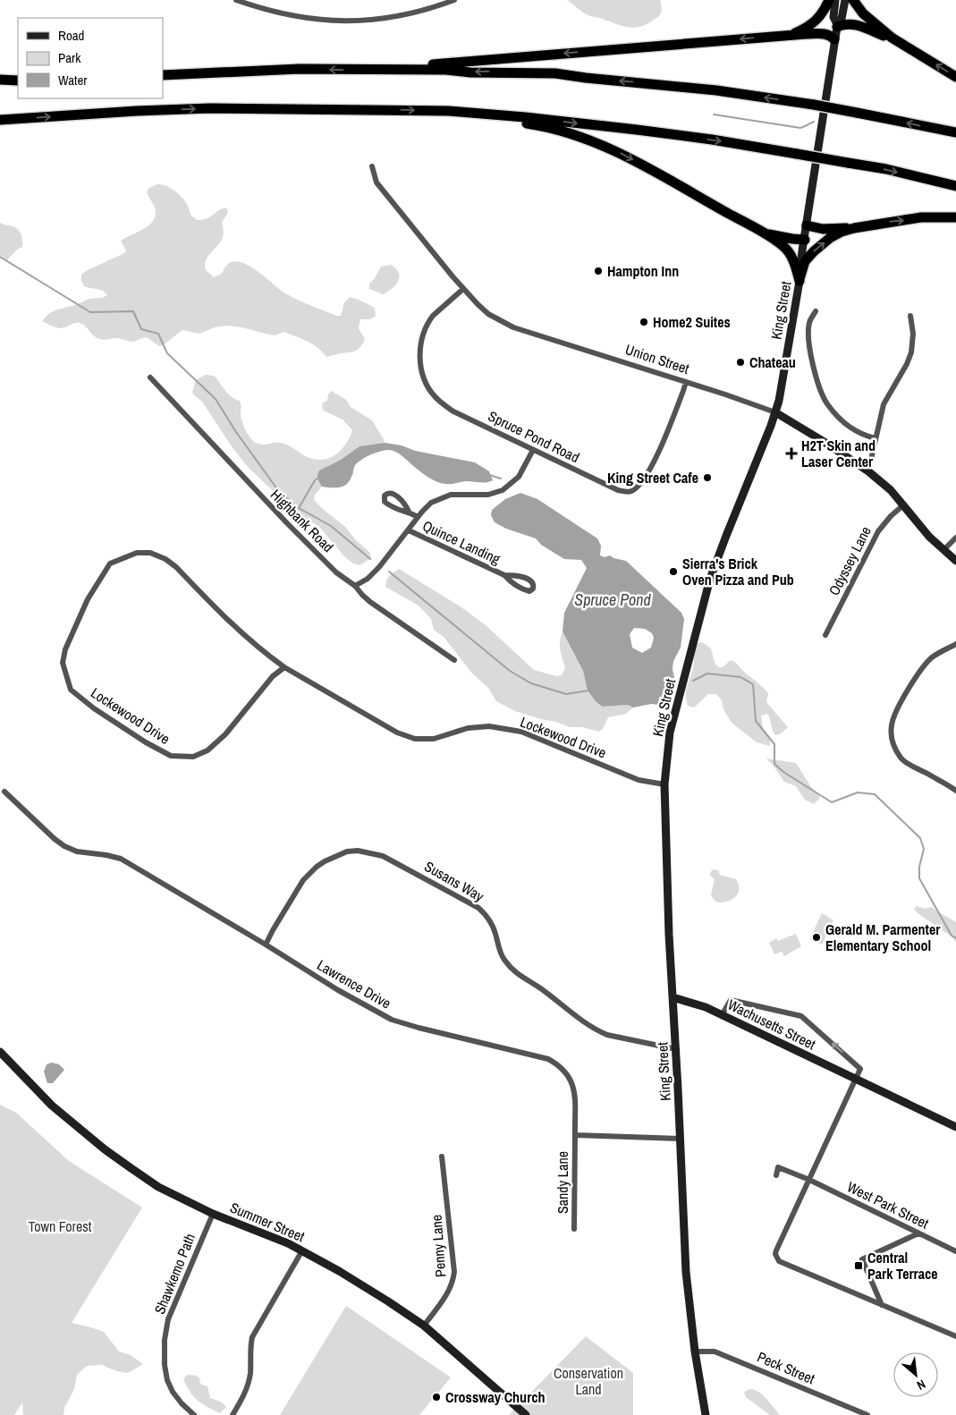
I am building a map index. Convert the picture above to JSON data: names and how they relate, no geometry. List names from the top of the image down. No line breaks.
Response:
{"streets":{"main road":["King Street","Union Street","Wachusetts Street","Summer Street"],"street":["Spruce Pond Road","Highbank Road","Quince Landing","Odyssey Lane","Lockewood Drive","Susans Way","Lawrence Drive","Sandy Lane","West Park Street","Penny Lane","Shawkemo Path","Peck Street"]},"crossings":[["King Street","Union Street"],["King Street","Lockewood Drive"],["King Street","Susans Way"],["King Street","Wachusetts Street"],["King Street","Peck Street"],["Union Street","Spruce Pond Road"],["Union Street","Odyssey Lane"],["Susans Way","Lawrence Drive"],["Lawrence Drive","Sandy Lane"],["Summer Street","Penny Lane"],["Summer Street","Shawkemo Path"]],"water":["Spruce Pond"],"parks":["Town Forest","Conservation Land"],"places":{"other":["Hampton Inn","Home2 Suites","Chateau","King Street Cafe","Sierra's Brick Oven Pizza and Pub","Gerald M. Parmenter Elementary School","Crossway Church"],"health":["H2T Skin and Laser Center"],"transit":["Central Park Terrace"]},"legend":["Road","Park","Water"],"north":"bottom right"}
